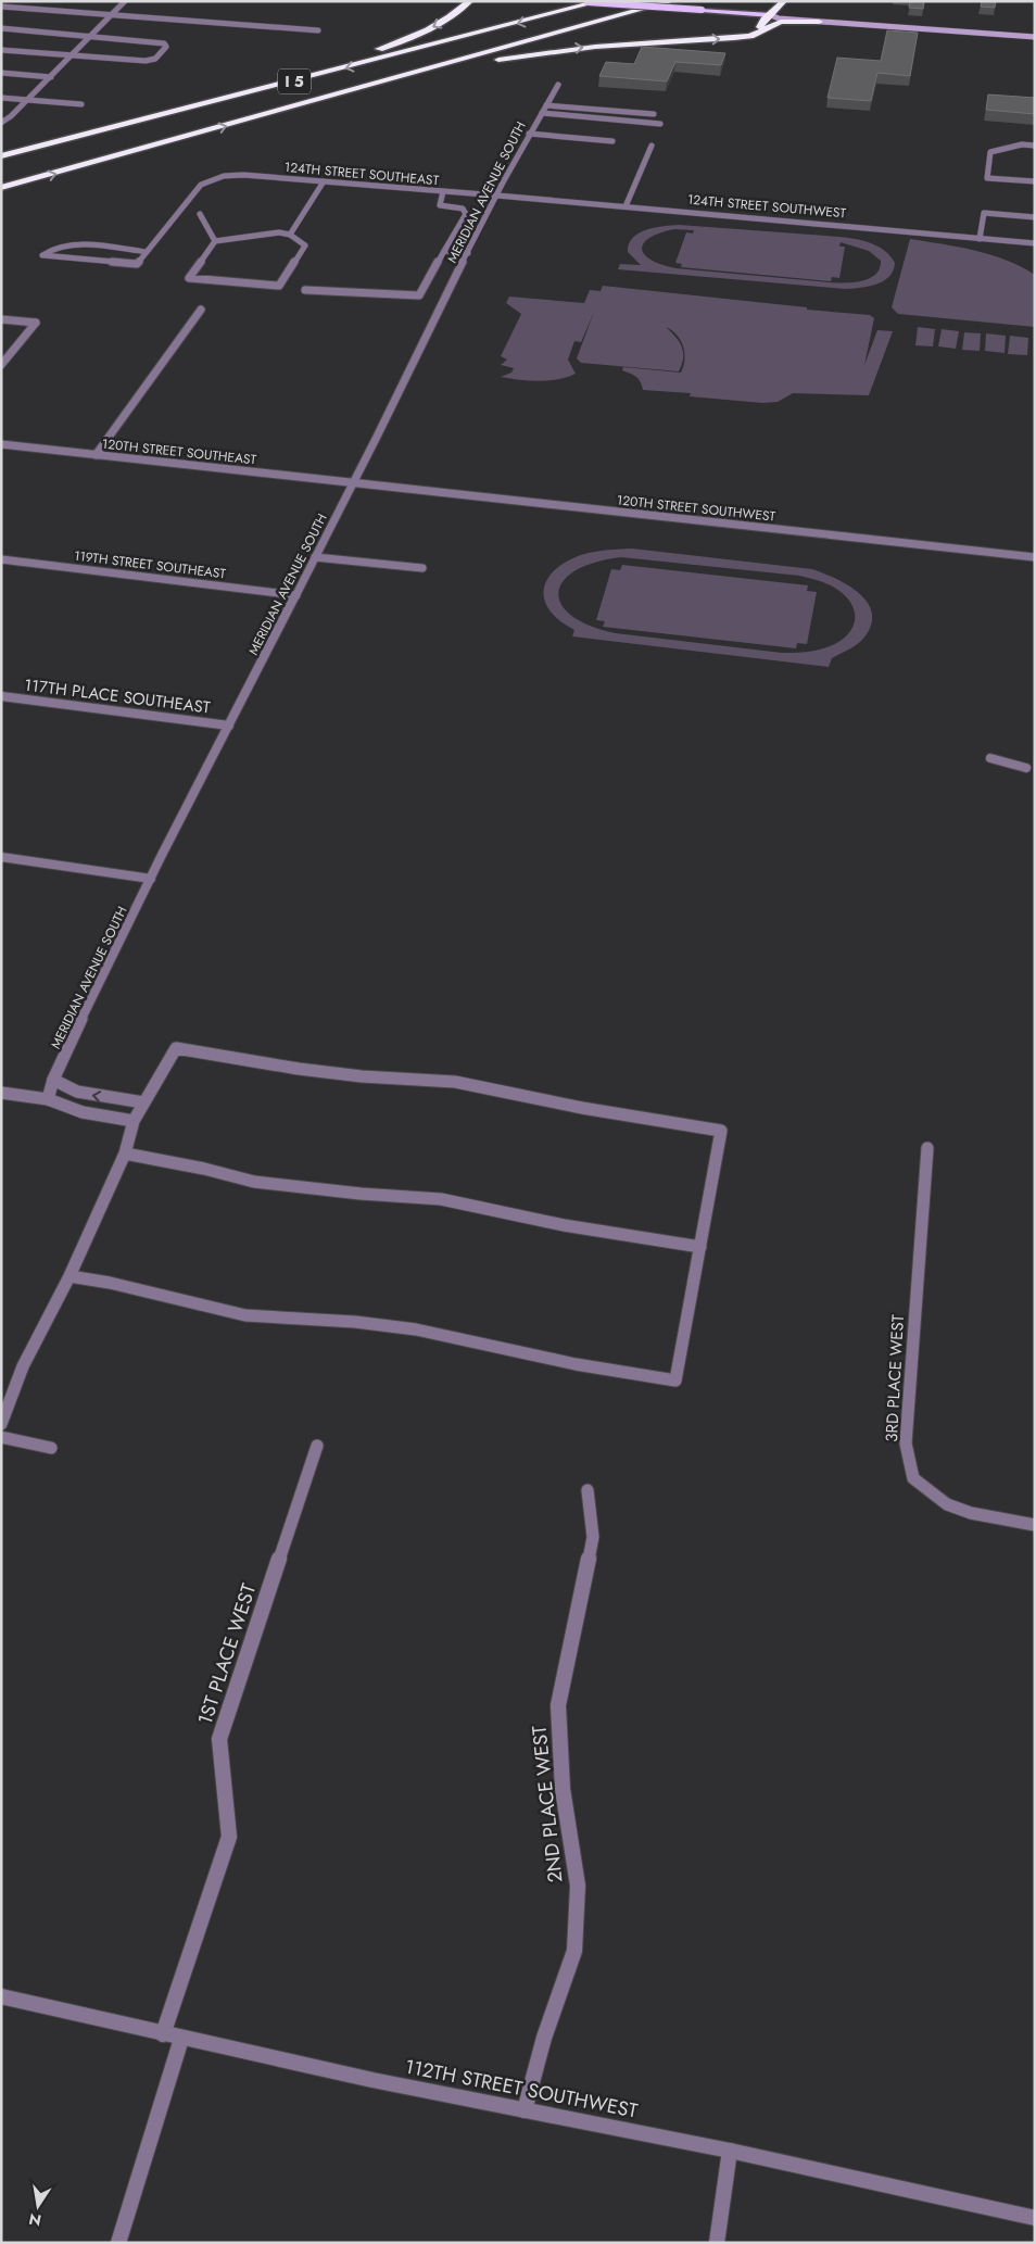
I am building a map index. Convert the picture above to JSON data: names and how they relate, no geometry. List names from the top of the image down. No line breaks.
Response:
{"streets":{"highway":["I 5"],"street":["124TH STREET SOUTHEAST","MERIDIAN AVENUE SOUTH","124TH STREET SOUTHWEST","120TH STREET SOUTHEAST","120TH STREET SOUTHWEST","119TH STREET SOUTHEAST","117TH PLACE SOUTHEAST","3RD PLACE WEST","1ST PLACE WEST","2ND PLACE WEST","112TH STREET SOUTHWEST"]},"crossings":[["124TH STREET SOUTHEAST","MERIDIAN AVENUE SOUTH"],["124TH STREET SOUTHEAST","124TH STREET SOUTHWEST"],["MERIDIAN AVENUE SOUTH","124TH STREET SOUTHWEST"],["MERIDIAN AVENUE SOUTH","120TH STREET SOUTHEAST"],["MERIDIAN AVENUE SOUTH","120TH STREET SOUTHWEST"],["MERIDIAN AVENUE SOUTH","119TH STREET SOUTHEAST"],["MERIDIAN AVENUE SOUTH","117TH PLACE SOUTHEAST"],["120TH STREET SOUTHEAST","120TH STREET SOUTHWEST"],["1ST PLACE WEST","112TH STREET SOUTHWEST"],["2ND PLACE WEST","112TH STREET SOUTHWEST"]],"north":"bottom"}
